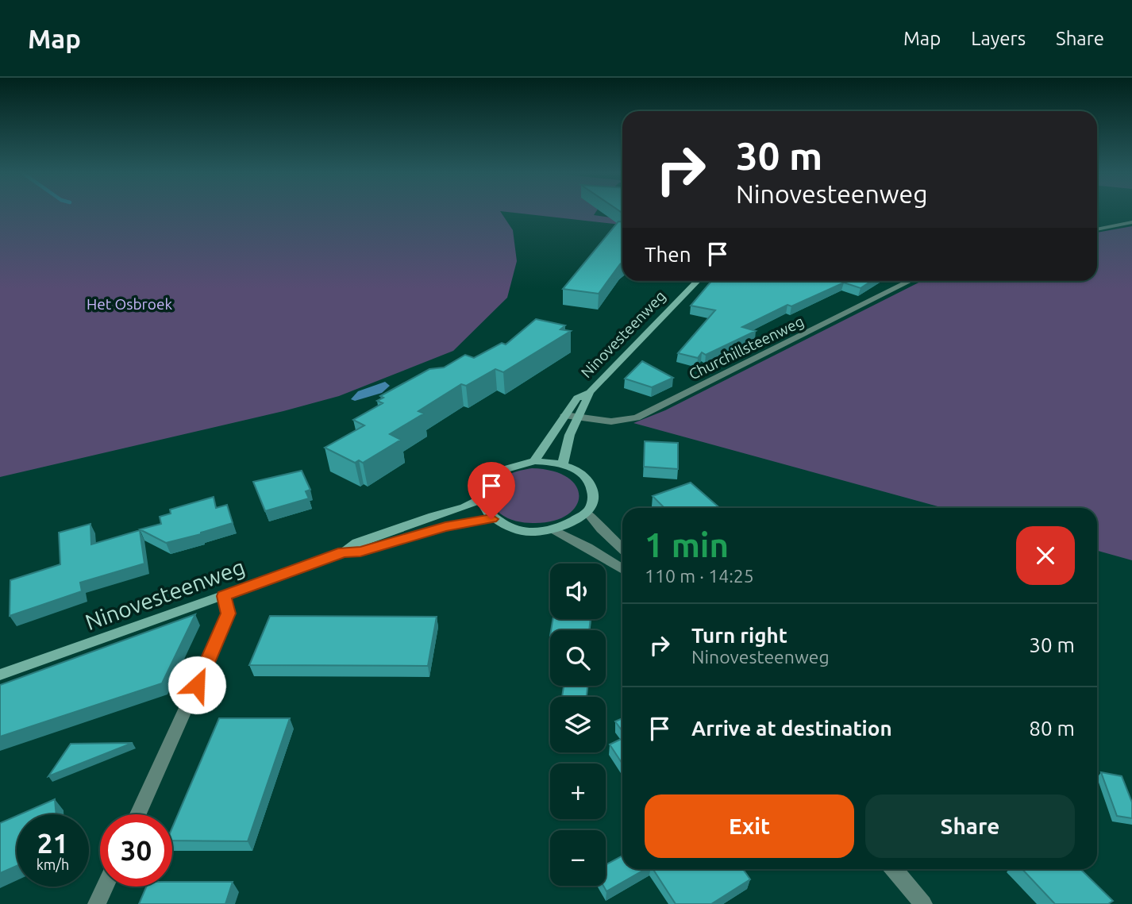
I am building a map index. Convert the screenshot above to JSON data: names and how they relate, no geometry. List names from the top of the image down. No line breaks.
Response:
{"streets":{"main road":["Ninovesteenweg"],"street":["Churchillsteenweg"]},"crossings":[["Ninovesteenweg","Churchillsteenweg"]],"parks":["Het Osbroek"],"page":{"header":"Map","nav":["Map","Layers","Share"],"turn":["30 m","Ninovesteenweg"],"then":"Then","heading":["1 min","110 m · 14:25"],"map_buttons":["+","−"],"list":[{"name":"Turn right","note":"Ninovesteenweg","value":"30 m"},{"name":"Arrive at destination","value":"80 m"}],"buttons":["Exit","Share"],"speed":"21 km/h","limit":"30"}}
